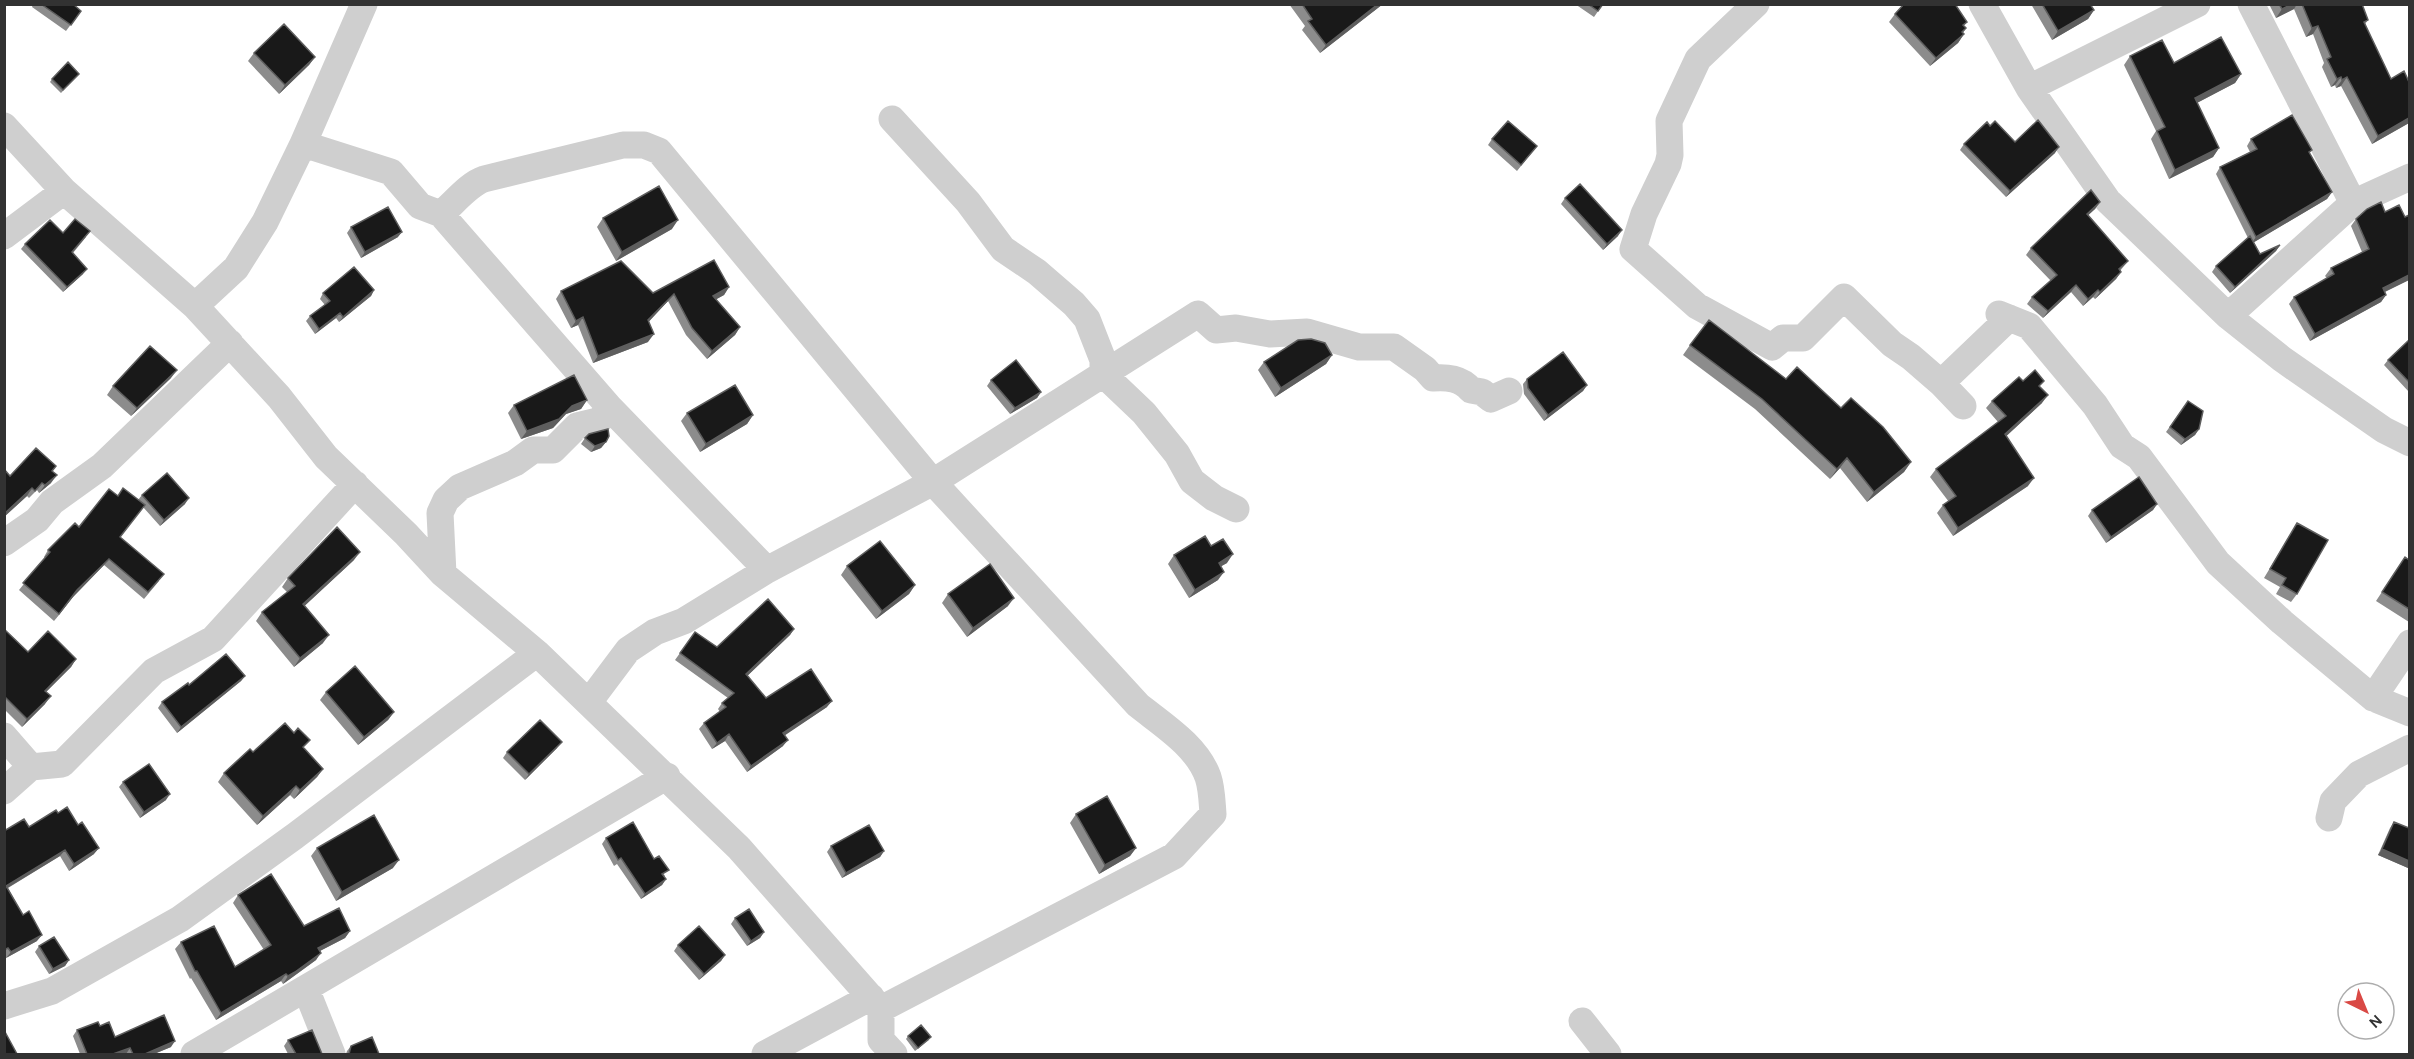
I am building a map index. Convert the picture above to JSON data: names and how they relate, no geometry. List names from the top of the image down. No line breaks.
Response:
{"north":"bottom right"}
